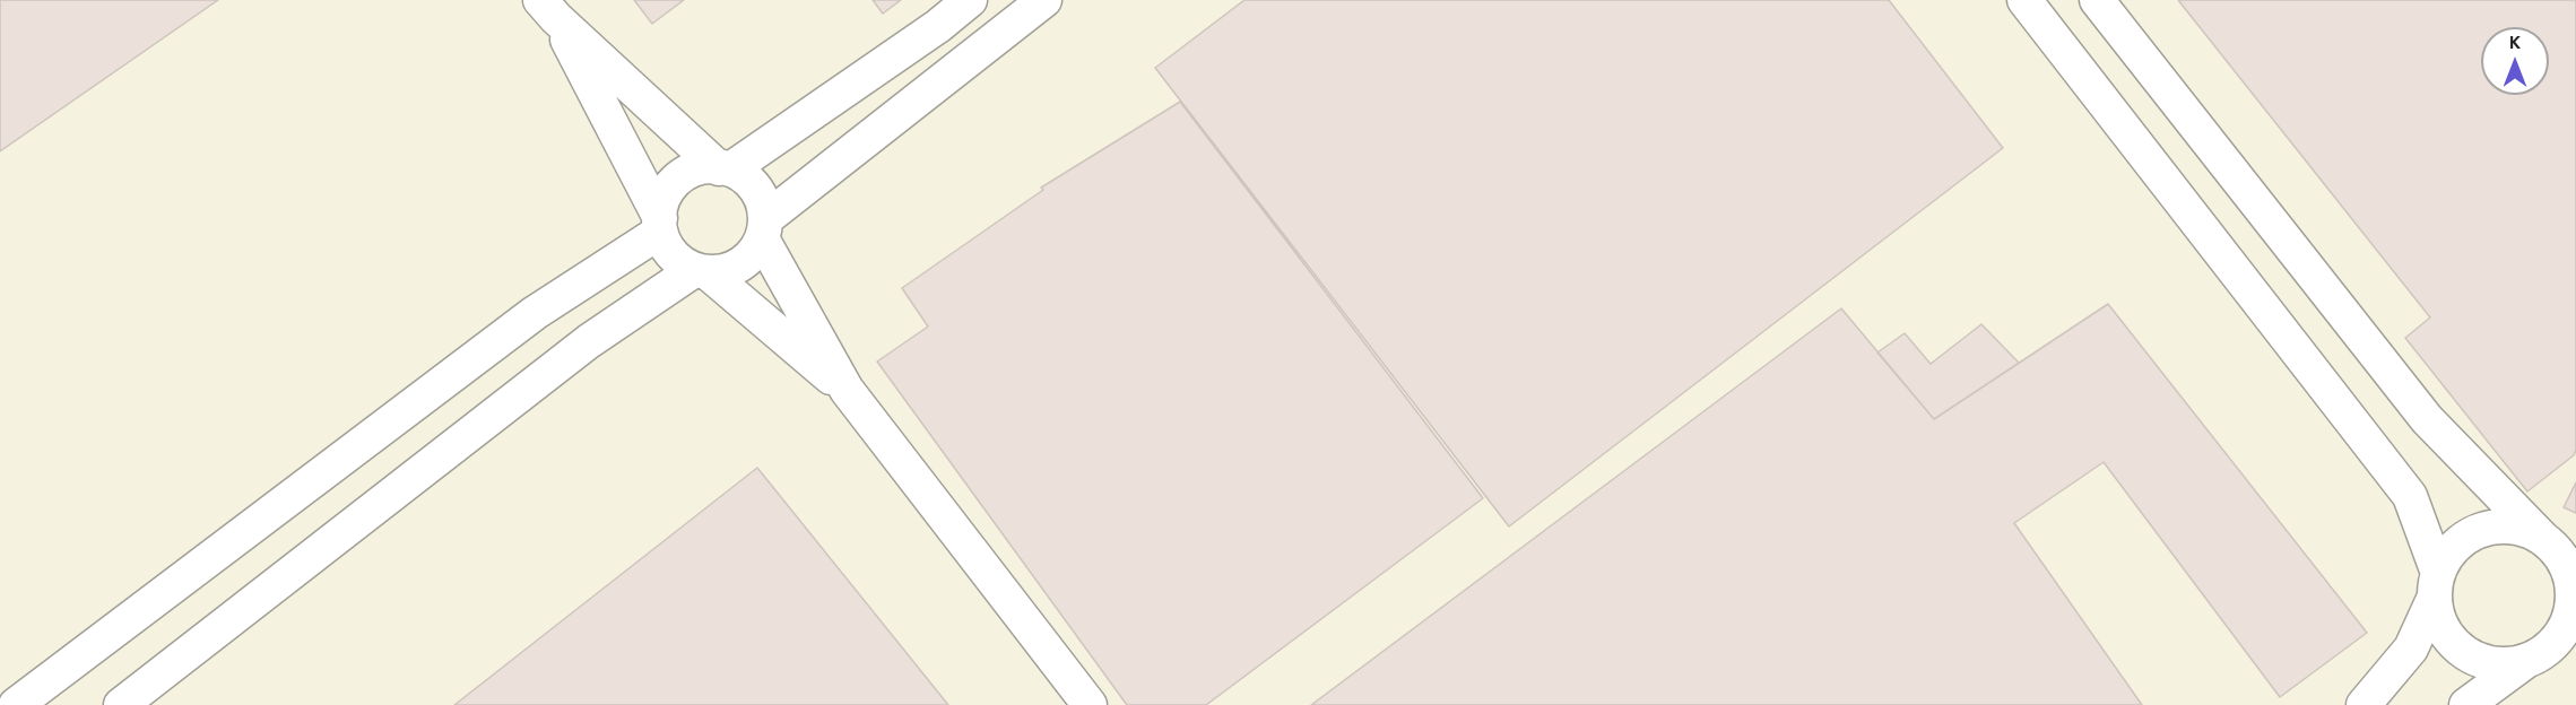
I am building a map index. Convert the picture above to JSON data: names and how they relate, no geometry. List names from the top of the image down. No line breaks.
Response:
{"north":"top"}
